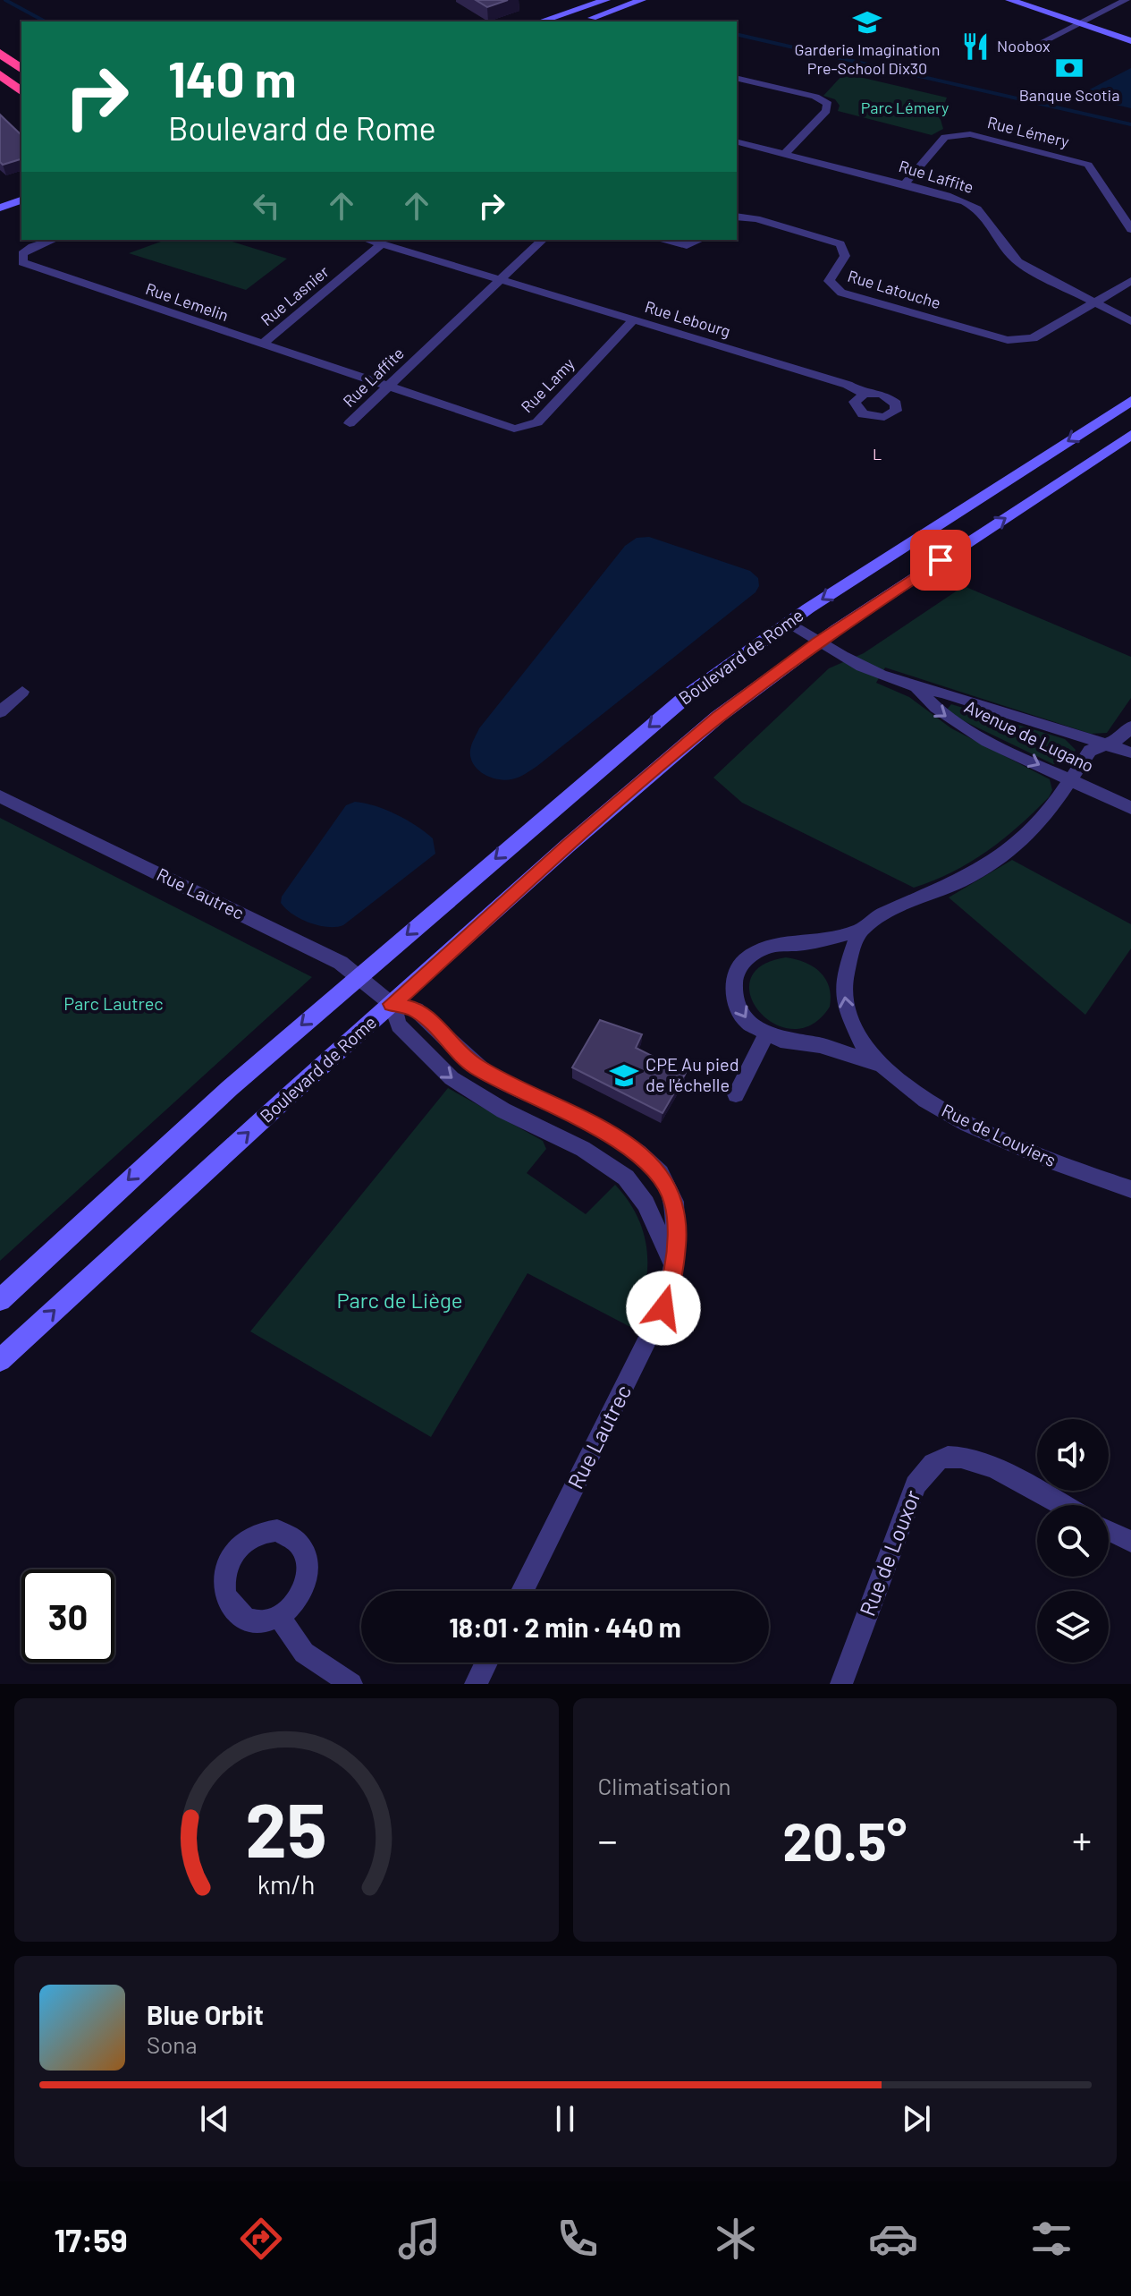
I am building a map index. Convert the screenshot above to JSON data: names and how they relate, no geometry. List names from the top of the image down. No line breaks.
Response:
{"streets":{"main road":["Boulevard de Rome"],"street":["Rue Lémery","Rue Laffite","Rue Latouche","Rue Lasnier","Rue Lemelin","Rue Lebourg","Rue Lamy","Avenue de Lugano","Rue Lautrec","Rue de Louviers","Rue de Louxor"]},"crossings":[["Rue Lémery","Rue Laffite"],["Rue Laffite","Rue Latouche"],["Rue Laffite","Rue Lemelin"],["Rue Laffite","Rue Lebourg"],["Rue Laffite","Rue Lamy"],["Rue Lasnier","Rue Lemelin"],["Rue Lemelin","Rue Lamy"],["Rue Lebourg","Rue Lamy"],["Boulevard de Rome","Avenue de Lugano"],["Boulevard de Rome","Rue Lautrec"]],"districts":["L"],"parks":["Parc Lémery","Parc Lautrec","Parc de Liège"],"places":{"school or university":["Garderie Imagination Pre-School Dix30","CPE Au pied de l'échelle"],"restaurant":["Noobox"],"bank":["Banque Scotia"]},"page":{"turn":["140 m","Boulevard de Rome"],"limit":"30","trip":"18:01 · 2 min · 440 m","tile":"Climatisation","heat":["−","20.5°","+"],"song":["Blue Orbit","Sona"],"tabs":"17:59","gauge":["25","km/h"]}}
